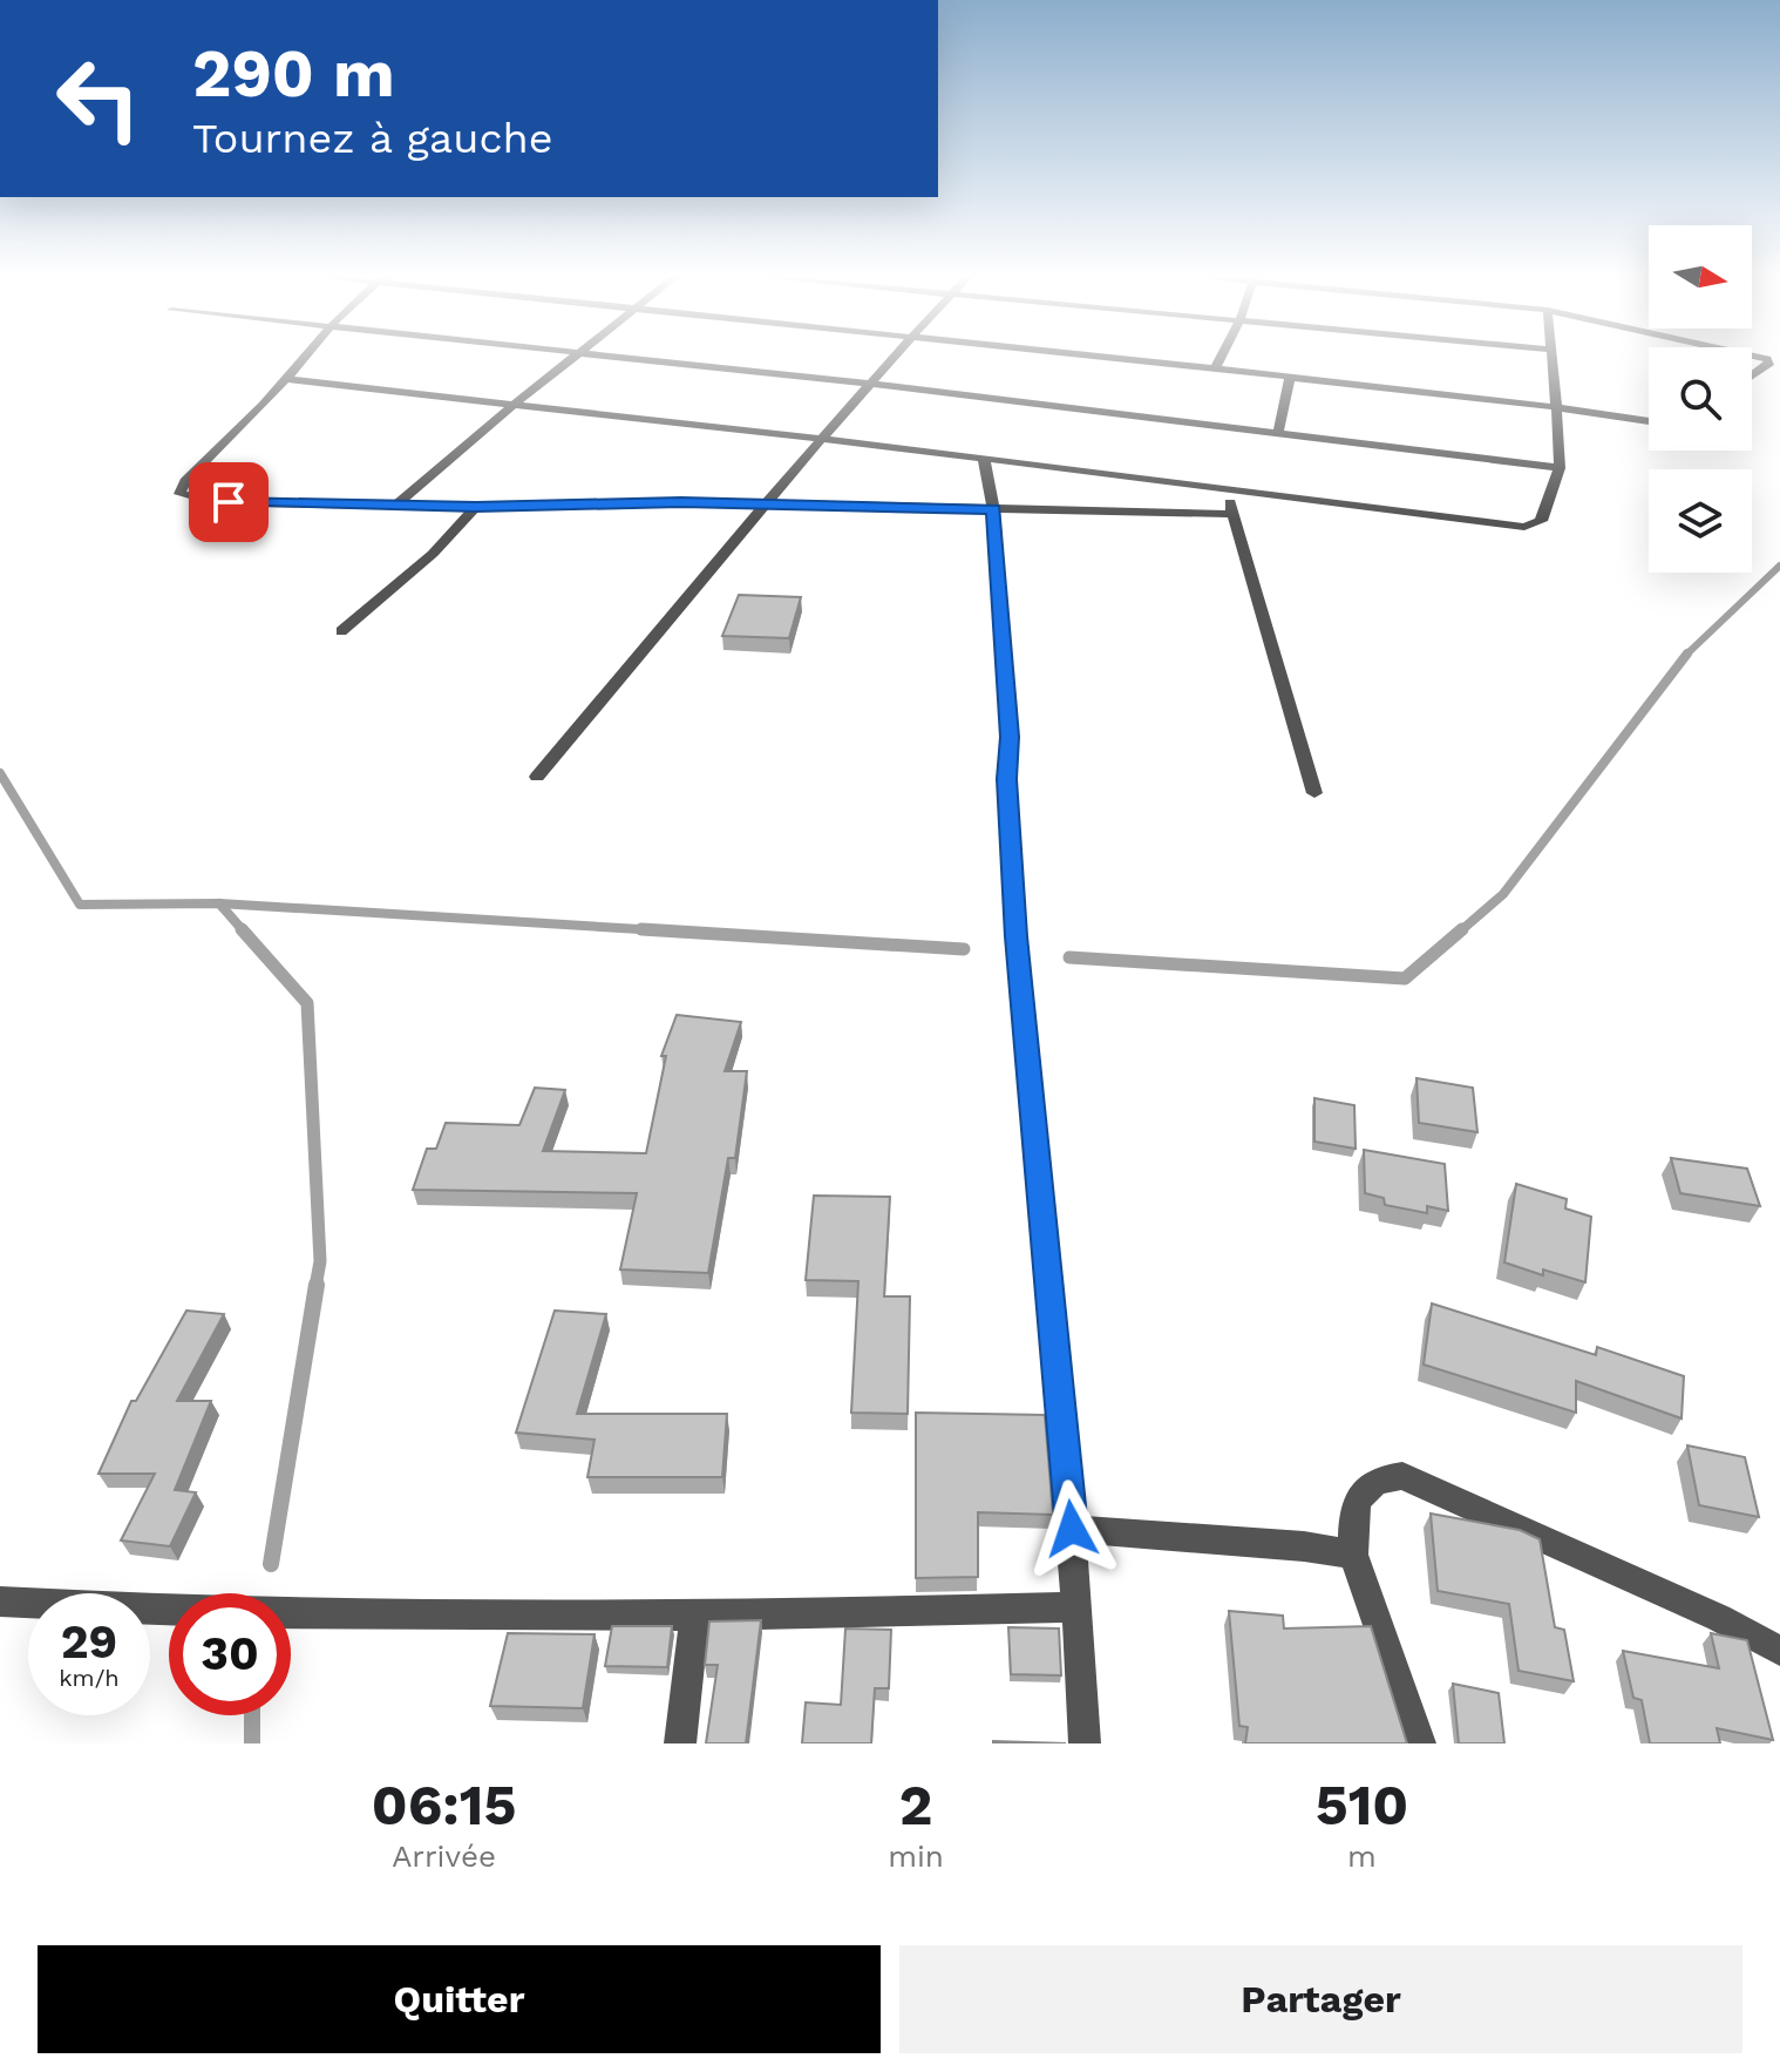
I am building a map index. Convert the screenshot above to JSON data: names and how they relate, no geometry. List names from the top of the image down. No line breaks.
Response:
{"north":"right","page":{"turn":["290 m","Tournez à gauche"],"speed":"29 km/h","limit":"30","eta":["06:15","Arrivée","2","min","510","m"],"buttons":["Quitter","Partager"]}}
